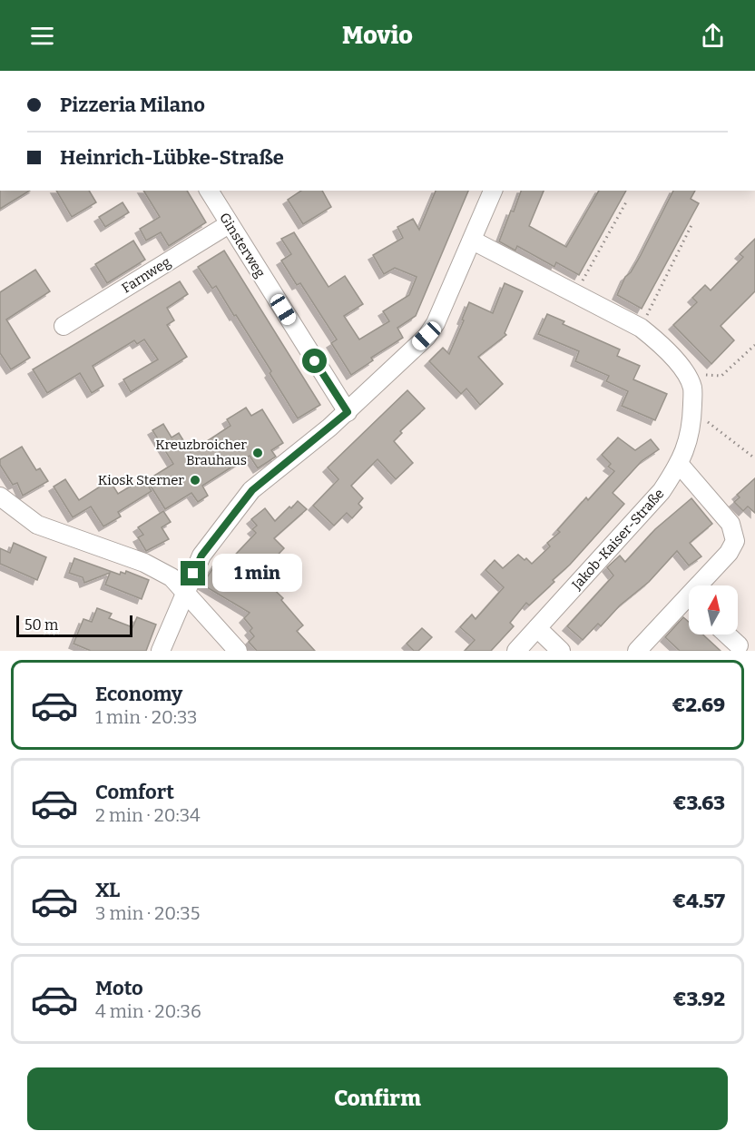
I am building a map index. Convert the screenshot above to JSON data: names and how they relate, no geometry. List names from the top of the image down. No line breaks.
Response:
{"streets":{"street":["Ginsterweg","Farnweg","Jakob-Kaiser-Straße"]},"crossings":[["Ginsterweg","Farnweg"]],"places":["Kreuzbroicher Brauhaus","Kiosk Sterner"],"scale_bar":"50 m","north":"top","page":{"header":"Movio","banner":["Pizzeria Milano","Heinrich-Lübke-Straße"],"bubble":"1 min","scale":"50 m","list":[{"name":"Economy","note":"1 min · 20:33","value":"€2.69"},{"name":"Comfort","note":"2 min · 20:34","value":"€3.63"},{"name":"XL","note":"3 min · 20:35","value":"€4.57"},{"name":"Moto","note":"4 min · 20:36","value":"€3.92"}],"buttons":"Confirm"}}
